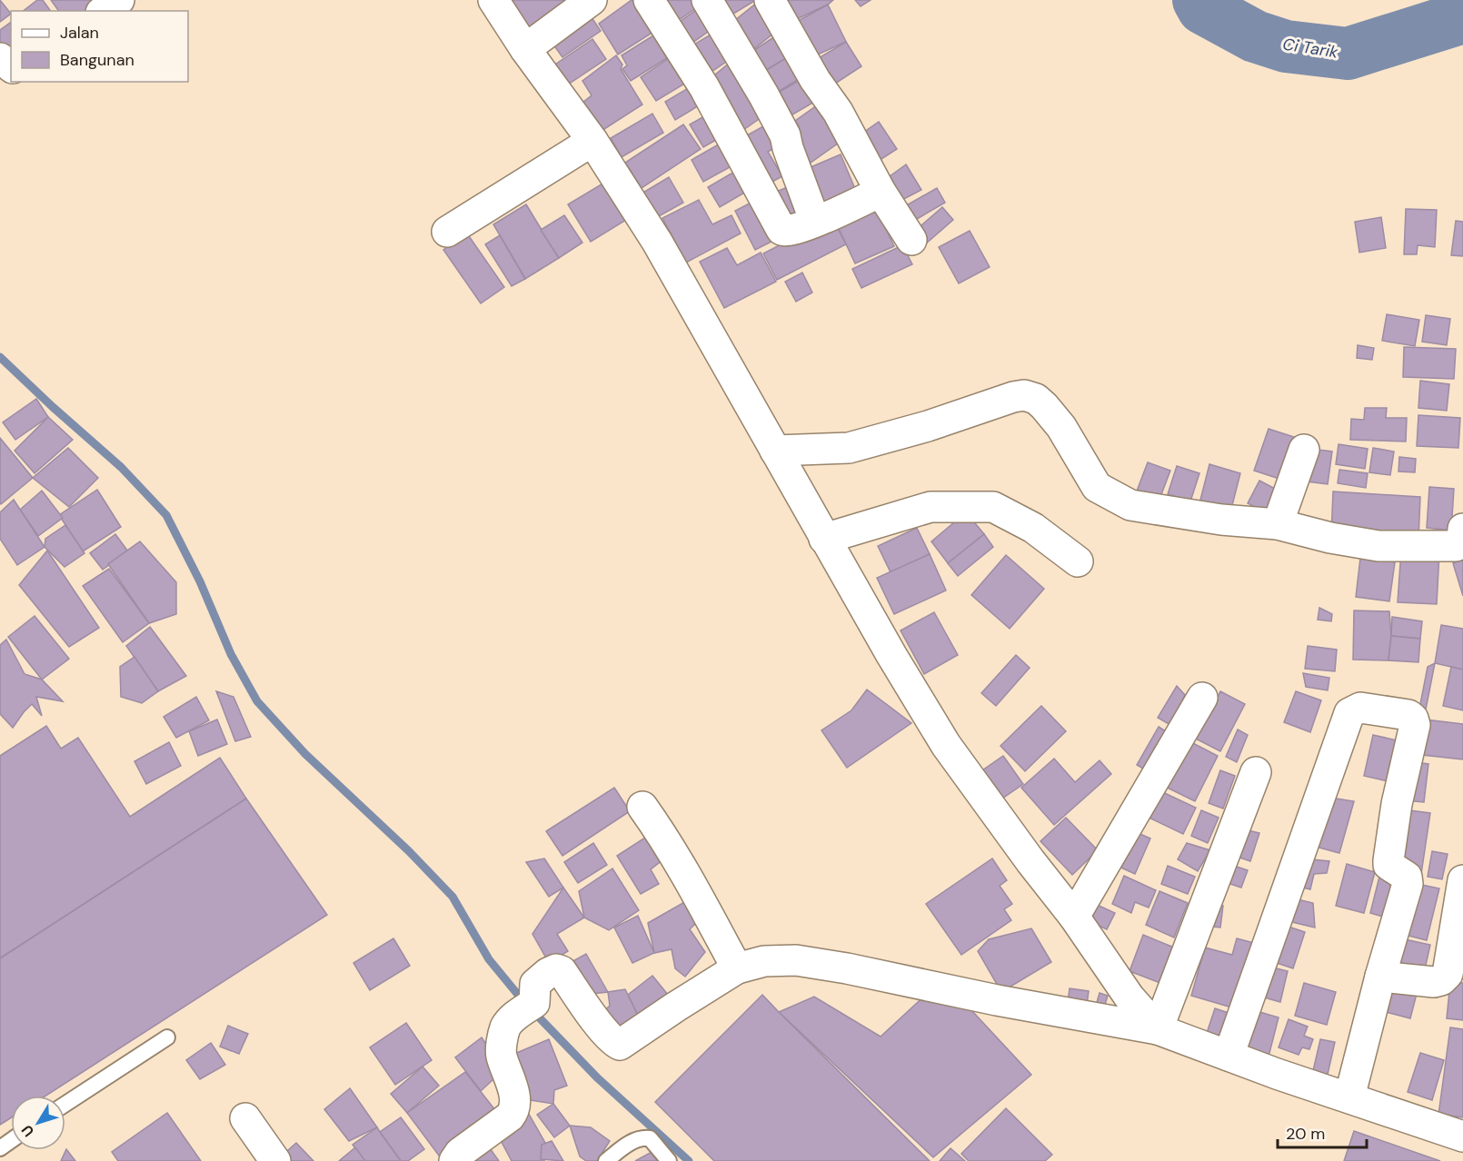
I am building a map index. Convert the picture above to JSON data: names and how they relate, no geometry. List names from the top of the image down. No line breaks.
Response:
{"water":["Ci Tarik"],"legend":["Jalan","Bangunan"],"scale_bar":"20 m","north":"bottom left"}
